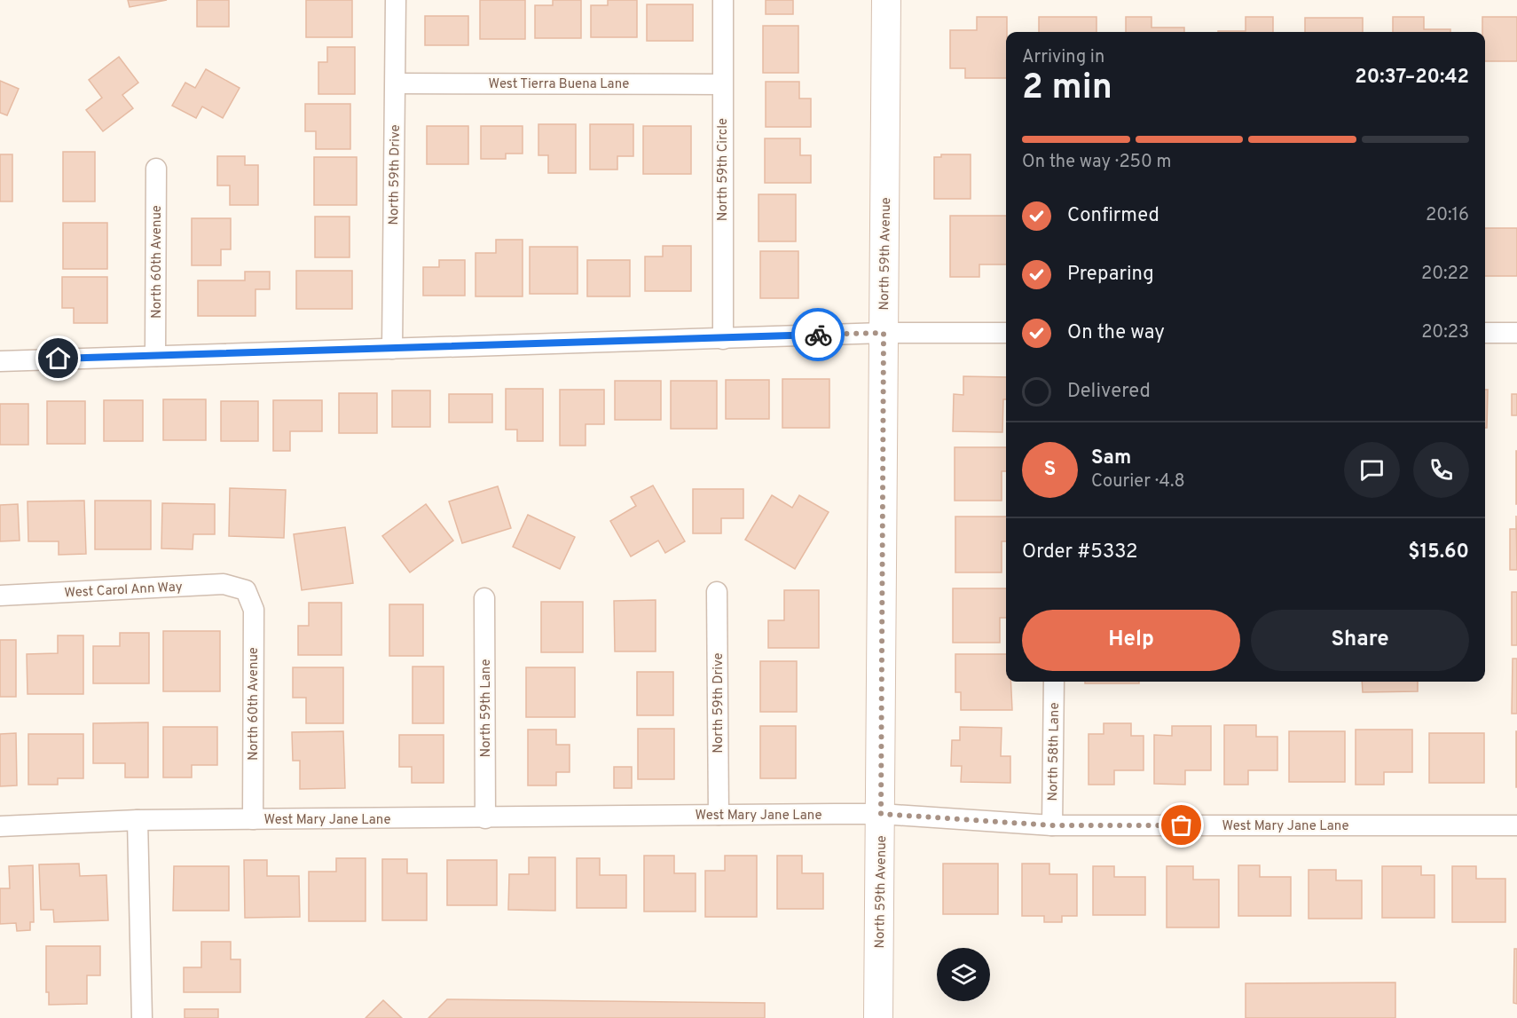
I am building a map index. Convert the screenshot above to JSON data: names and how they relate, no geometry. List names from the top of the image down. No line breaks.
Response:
{"streets":{"main road":["North 59th Avenue"],"street":["West Tierra Buena Lane","North 59th Circle","North 59th Drive","North 60th Avenue","West Carol Ann Way","North 59th Lane","North 58th Lane","West Mary Jane Lane"]},"crossings":[["West Tierra Buena Lane","North 59th Circle"],["West Tierra Buena Lane","North 59th Drive"],["North 59th Drive","West Mary Jane Lane"],["North 59th Avenue","West Mary Jane Lane"],["North 60th Avenue","West Carol Ann Way"],["North 60th Avenue","West Mary Jane Lane"],["North 59th Lane","West Mary Jane Lane"],["North 58th Lane","West Mary Jane Lane"]],"page":{"heading":["2 min","Arriving in","20:37–20:42"],"panel":["Sam","Courier · 4.8","Order #5332","$15.60"],"bar":"On the way · 250 m","list":[["Confirmed","20:16"],["Preparing","20:22"],["On the way","20:23"],"Delivered"],"round":"S","buttons":["Help","Share"]}}
